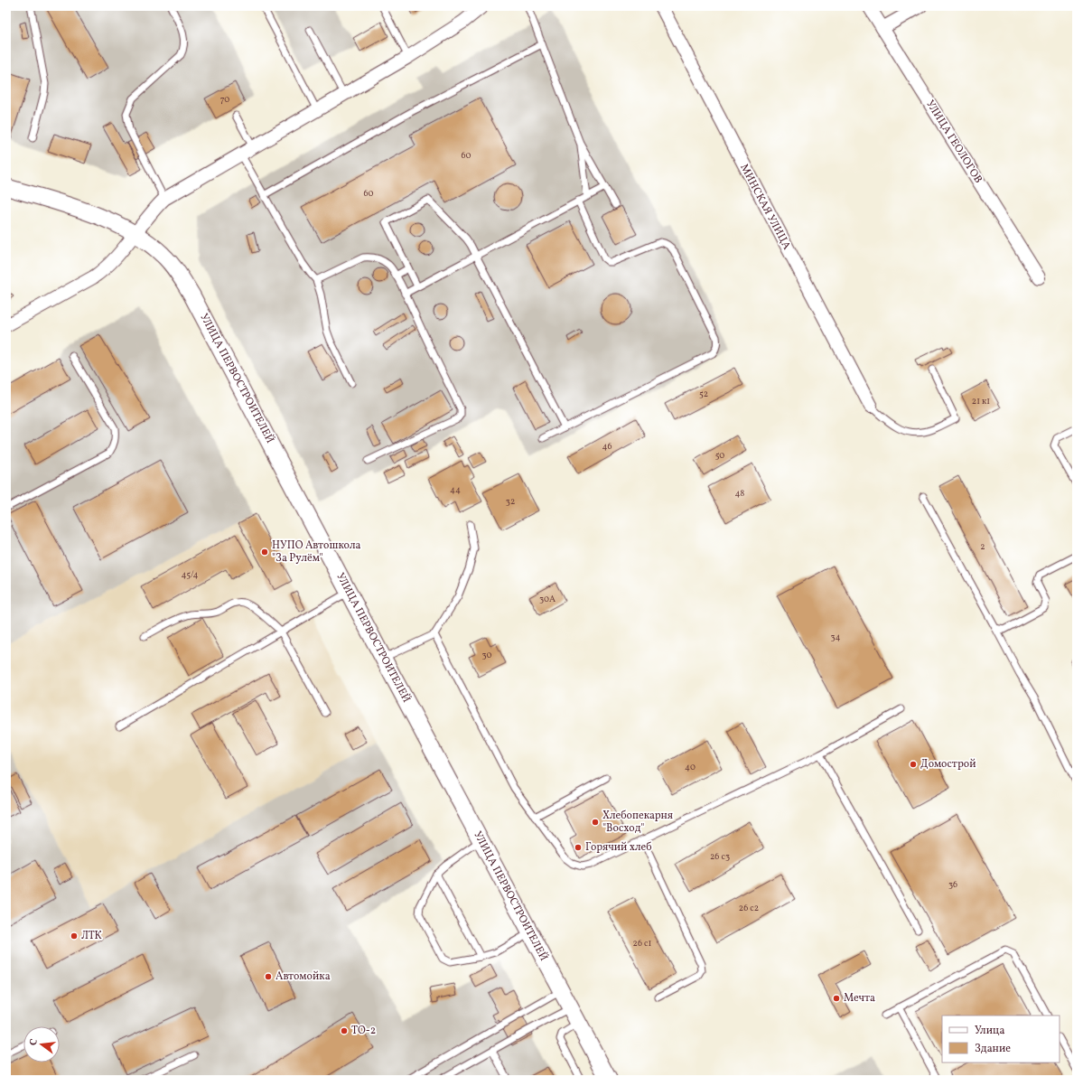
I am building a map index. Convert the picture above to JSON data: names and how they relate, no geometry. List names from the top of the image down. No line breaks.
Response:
{"streets":{"street":["УЛИЦА ГЕОЛОГОВ","МИНСКАЯ УЛИЦА","УЛИЦА ПЕРВОСТРОИТЕЛЕЙ"]},"places":["НУПО Автошкола \"За Рулём\"","Домострой","Хлебопекарня \"Восход\"","Горячий хлеб","ЛТК","Автомойка","Мечта","ТО-2"],"house_numbers":["70","60","60","52","21 к1","46","50","44","48","32","2","45/4","30А","34","30","40","26 с3","36","26 с2","26 с1"],"legend":["Улица","Здание"],"north":"left"}
